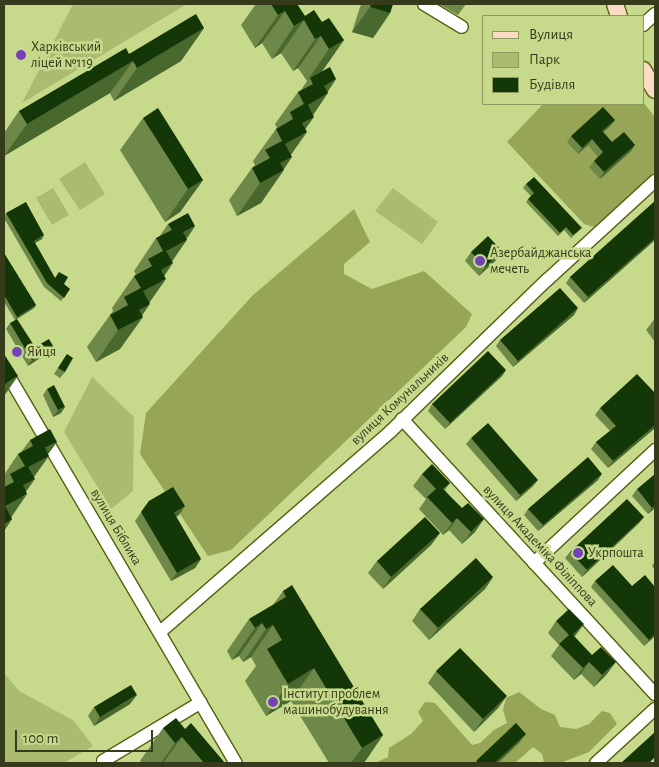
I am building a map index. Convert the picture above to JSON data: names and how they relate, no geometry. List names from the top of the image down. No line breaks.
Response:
{"streets":{"street":["вулиця Комунальників","вулиця Біблика","вулиця Академіка Філіппова"]},"crossings":[["вулиця Комунальників","вулиця Біблика"],["вулиця Комунальників","вулиця Академіка Філіппова"]],"places":["Харківський ліцей №119","Азербайджанська мечеть","Яйця","Укрпошта","Інститут проблем машинобудування"],"legend":["Вулиця","Парк","Будівля"],"scale_bar":"100 m"}
